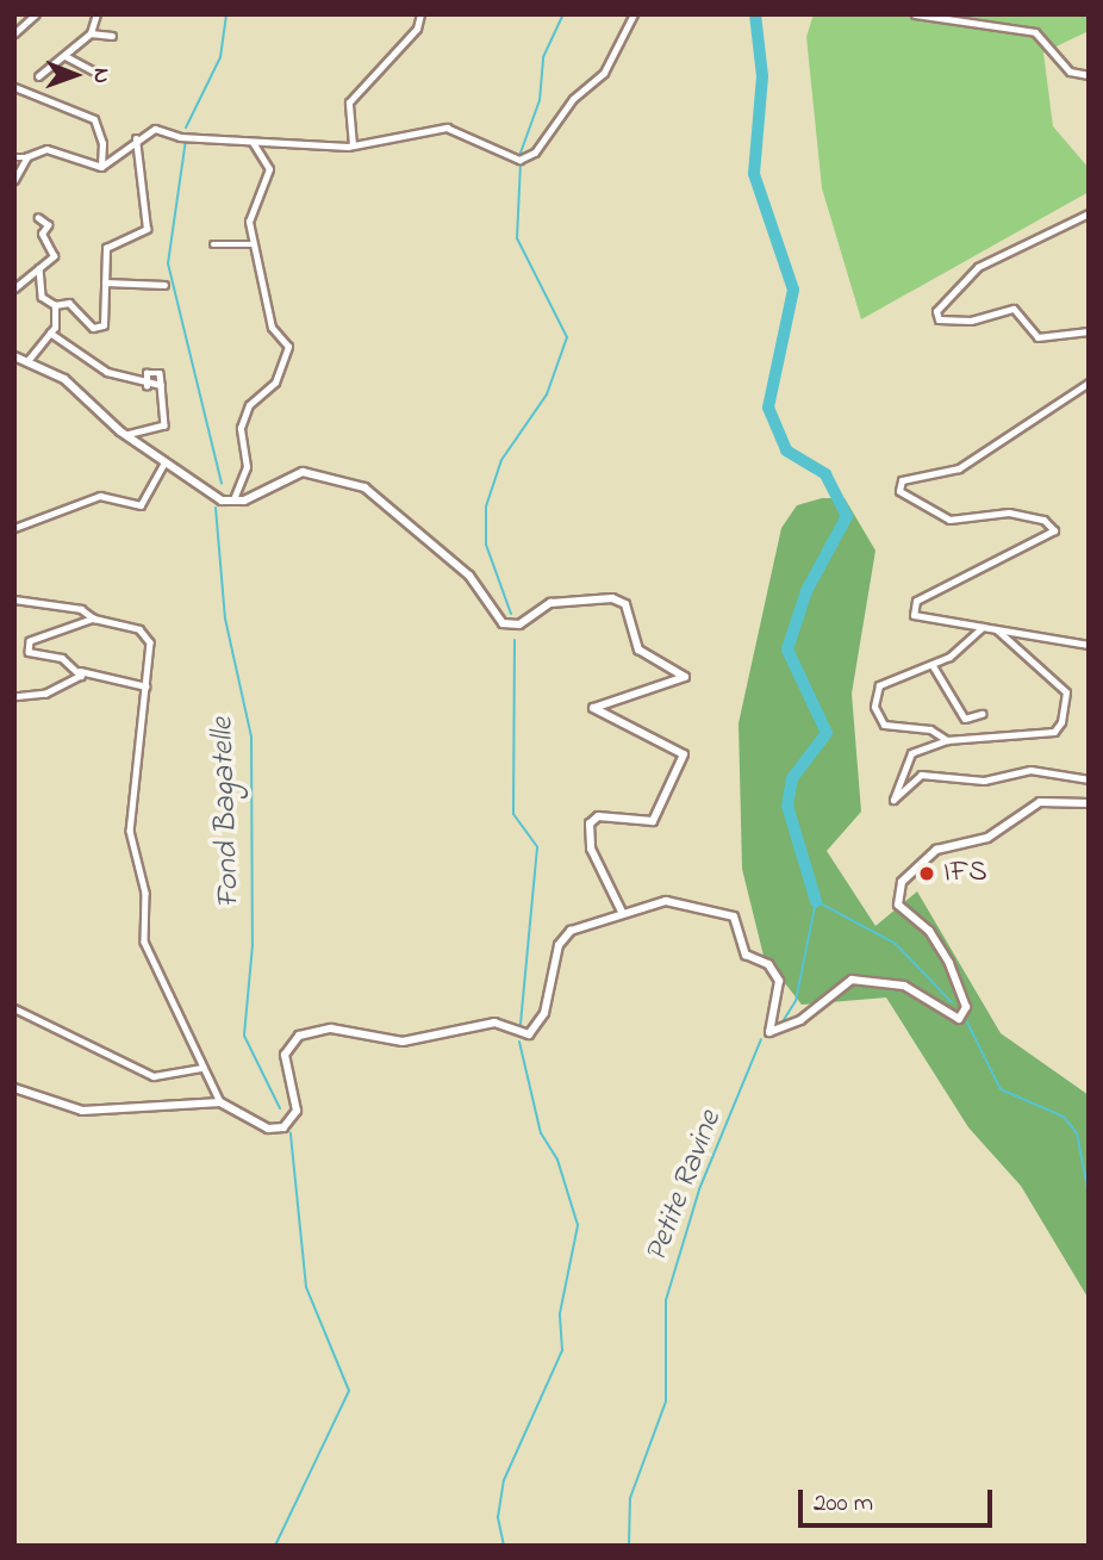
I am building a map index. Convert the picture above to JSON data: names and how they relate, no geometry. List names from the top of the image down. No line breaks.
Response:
{"water":["Fond Bagatelle","Petite Ravine"],"places":["IFS"],"scale_bar":"200 m","north":"right"}
